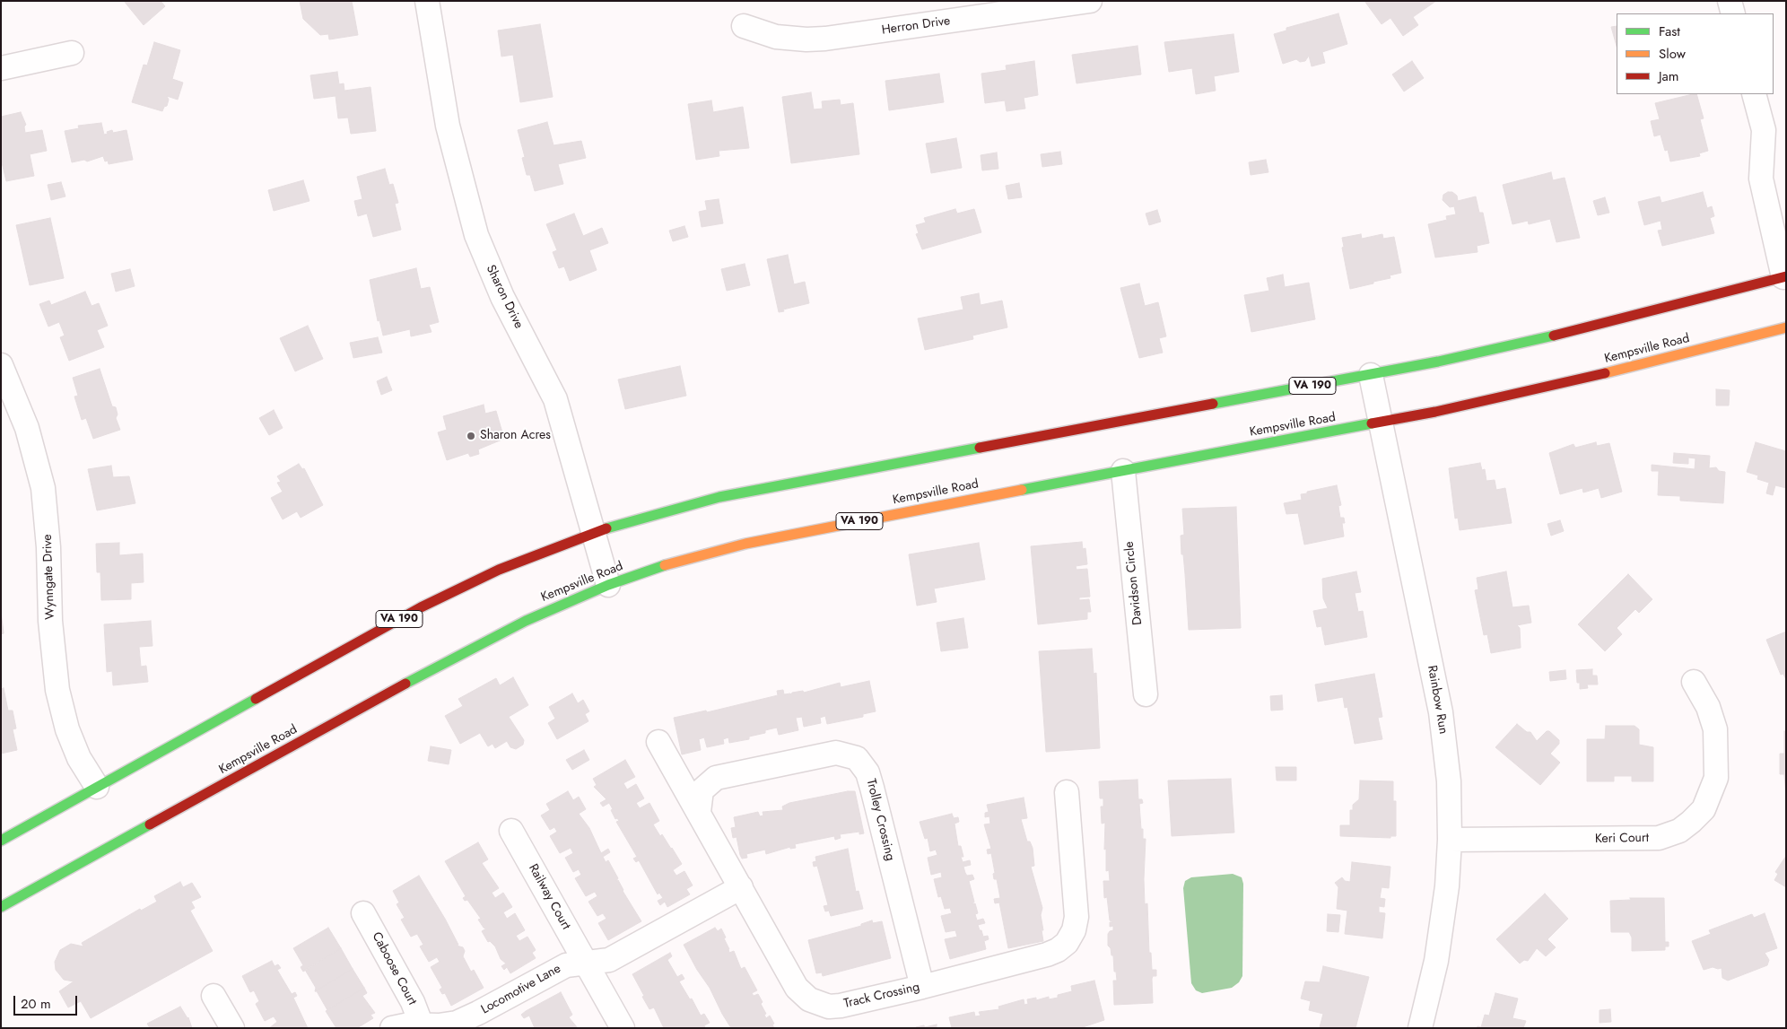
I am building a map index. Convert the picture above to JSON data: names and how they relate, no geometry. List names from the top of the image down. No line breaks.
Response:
{"streets":{"main road":["Kempsville Road","VA 190"],"street":["Herron Drive","Sharon Drive","Wynngate Drive","Davidson Circle","Rainbow Run","Trolley Crossing","Keri Court","Railway Court","Caboose Court","Locomotive Lane","Track Crossing"]},"crossings":[["Sharon Drive","Kempsville Road"],["Sharon Drive","VA 190"],["Kempsville Road","Davidson Circle"],["Kempsville Road","Rainbow Run"],["VA 190","Wynngate Drive"],["VA 190","Rainbow Run"],["Rainbow Run","Keri Court"],["Trolley Crossing","Track Crossing"],["Railway Court","Locomotive Lane"],["Caboose Court","Locomotive Lane"],["Locomotive Lane","Track Crossing"]],"places":["Sharon Acres"],"legend":["Fast","Slow","Jam"],"scale_bar":"20 m"}
